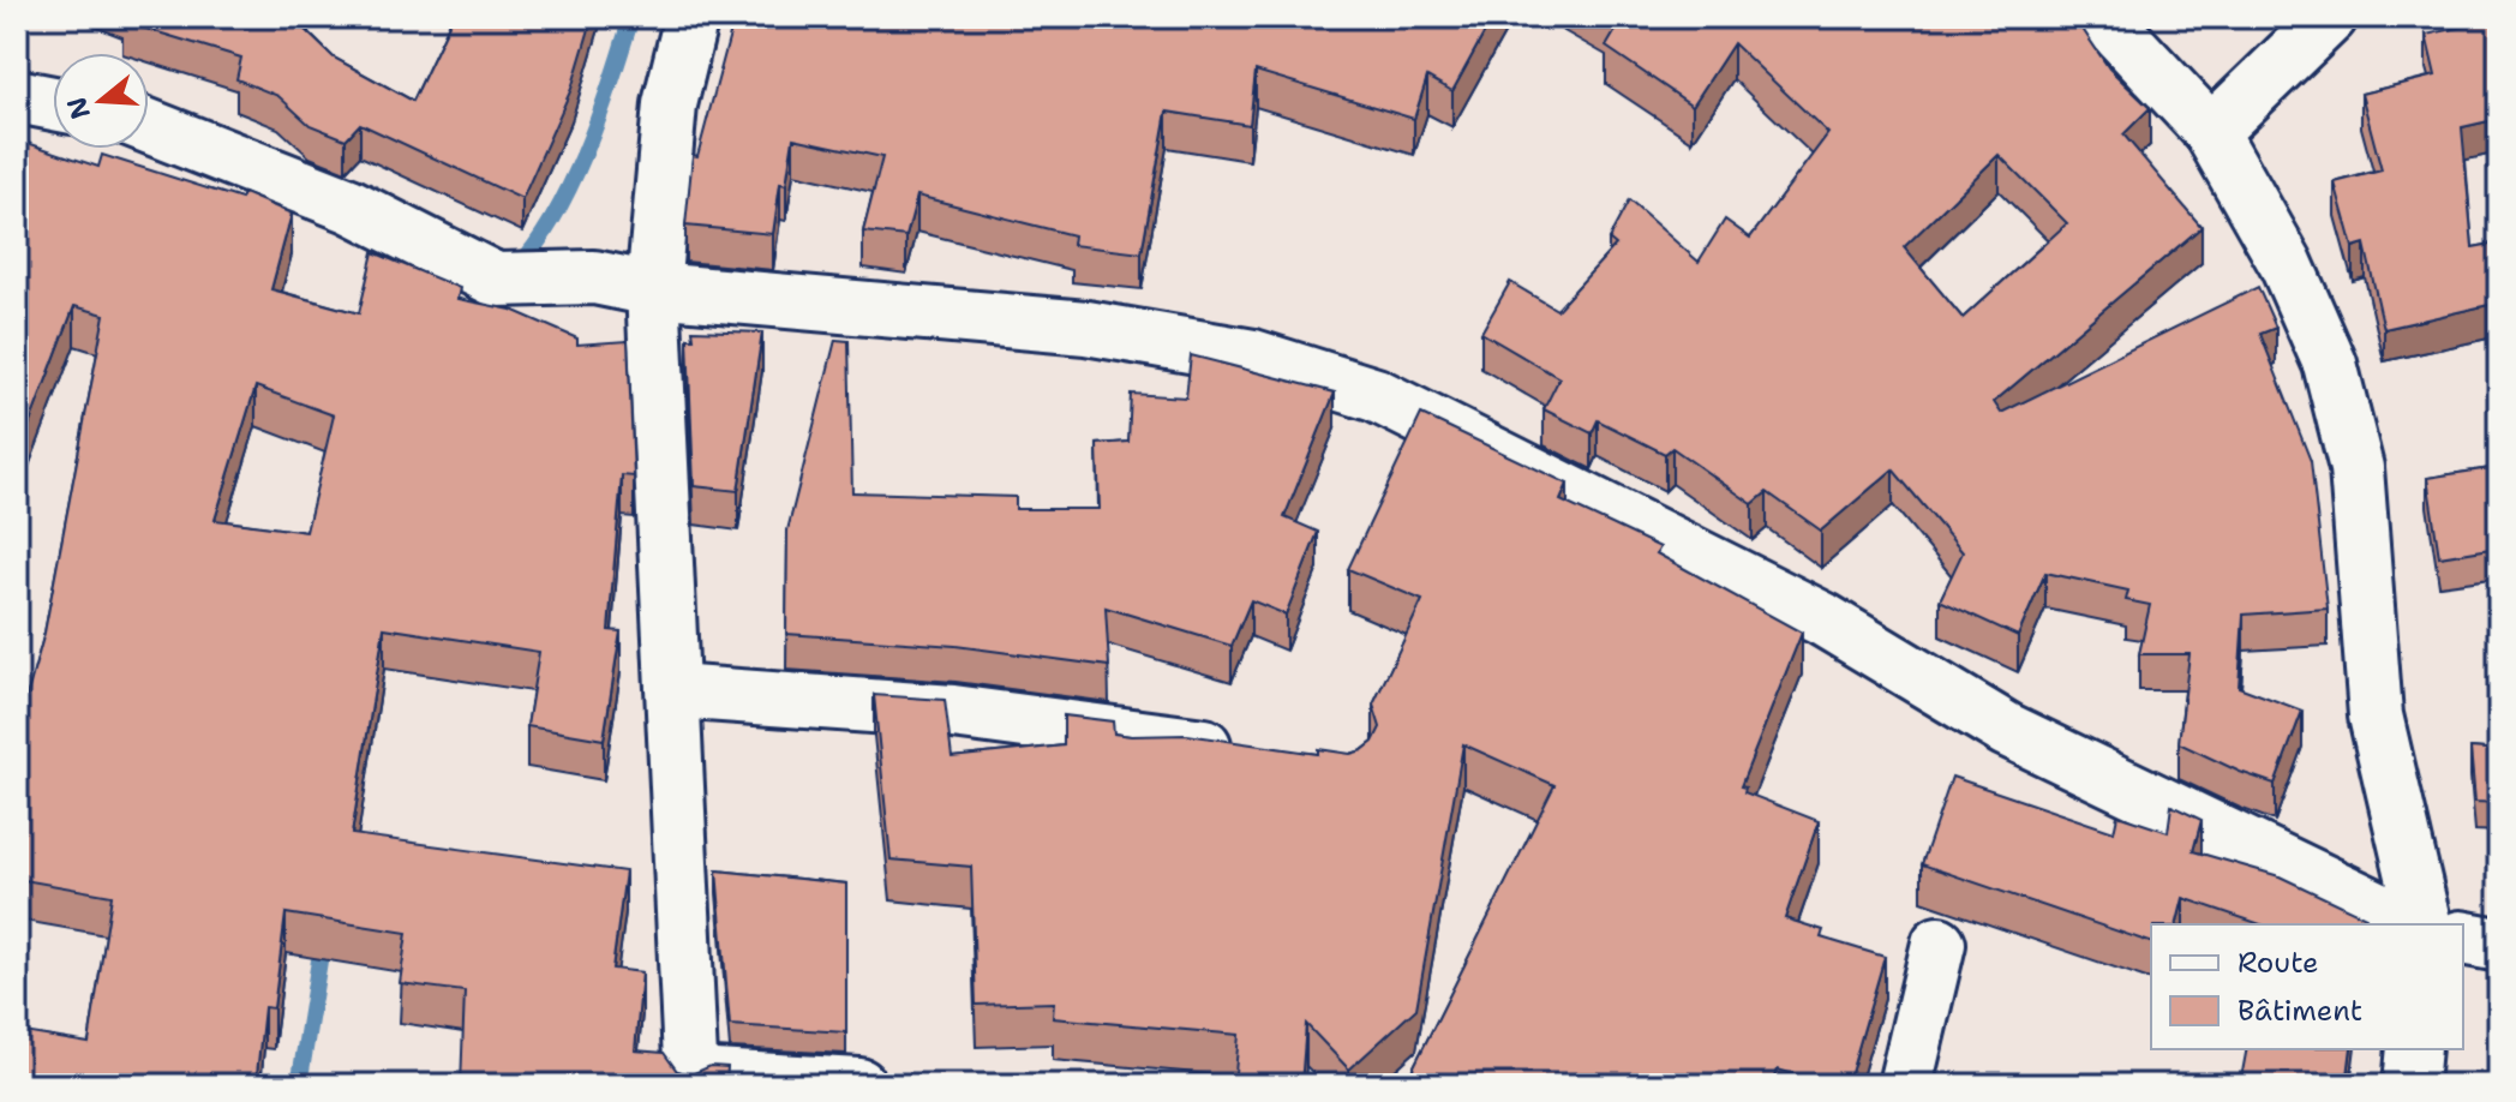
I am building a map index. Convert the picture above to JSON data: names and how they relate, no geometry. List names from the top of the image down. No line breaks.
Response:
{"legend":["Route","Bâtiment"],"north":"left"}
